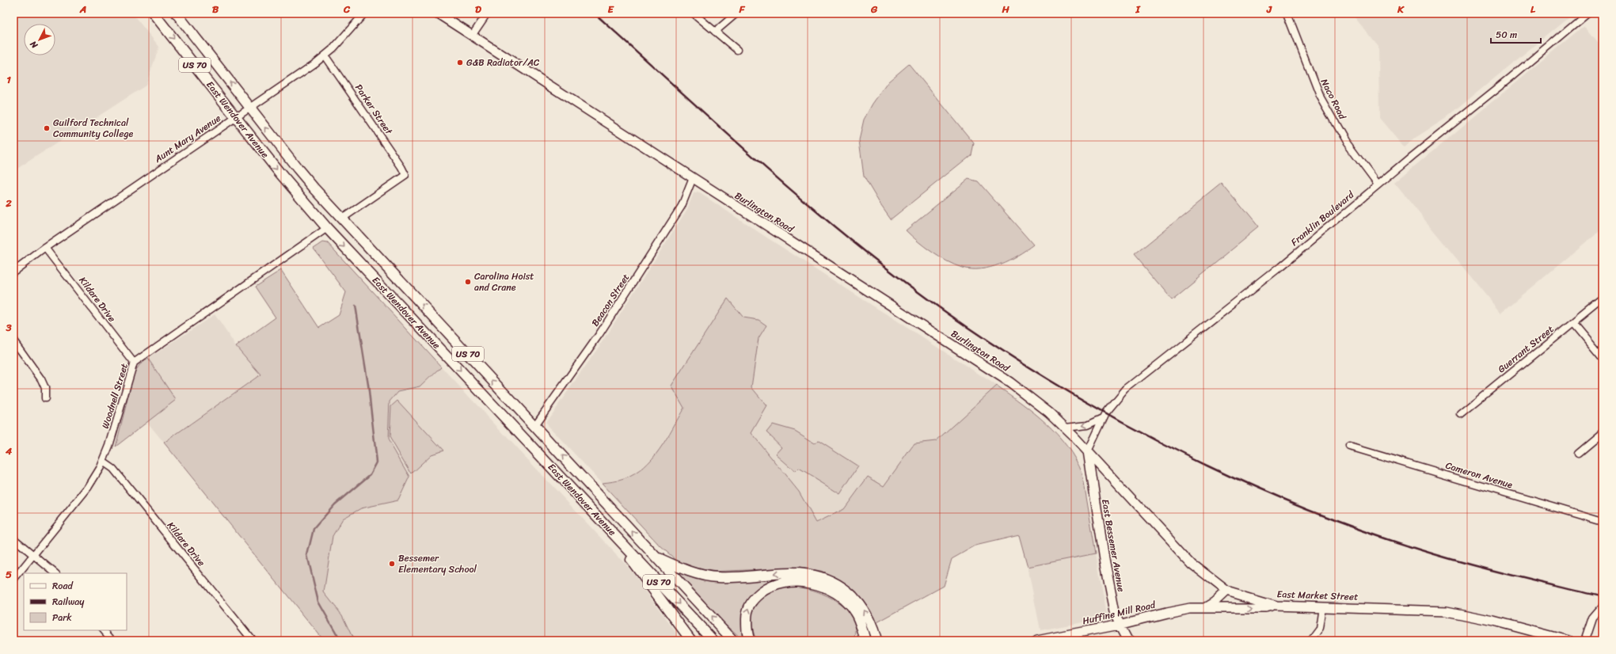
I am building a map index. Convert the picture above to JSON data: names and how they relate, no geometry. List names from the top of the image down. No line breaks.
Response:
{"streets":{"highway":["US 70","East Wendover Avenue"],"main road":["Burlington Road","East Bessemer Avenue","East Market Street","Huffine Mill Road"],"street":["Naco Road","Parker Street","Aunt Mary Avenue","Franklin Boulevard","Kildare Drive","Beacon Street","Guerrant Street","Woodnell Street","Cameron Avenue"]},"crossings":[["Naco Road","Franklin Boulevard"],["Parker Street","East Wendover Avenue"],["Parker Street","Aunt Mary Avenue"],["East Wendover Avenue","Aunt Mary Avenue"],["East Wendover Avenue","Beacon Street"],["East Wendover Avenue","Woodnell Street"],["Aunt Mary Avenue","Kildare Drive"],["Burlington Road","Beacon Street"],["Burlington Road","East Market Street"],["Franklin Boulevard","East Bessemer Avenue"],["Franklin Boulevard","East Market Street"],["Kildare Drive","Woodnell Street"],["East Bessemer Avenue","East Market Street"],["East Bessemer Avenue","Huffine Mill Road"],["East Market Street","Huffine Mill Road"]],"places":["G&B Radiator/AC","Guilford Technical Community College","Carolina Hoist and Crane","Bessemer Elementary School"],"legend":["Road","Railway","Park"],"scale_bar":"50 m","north":"bottom left","grid":{"columns":["A","B","C","D","E","F","G","H","I","J","K","L"],"rows":["1","2","3","4","5"]}}
